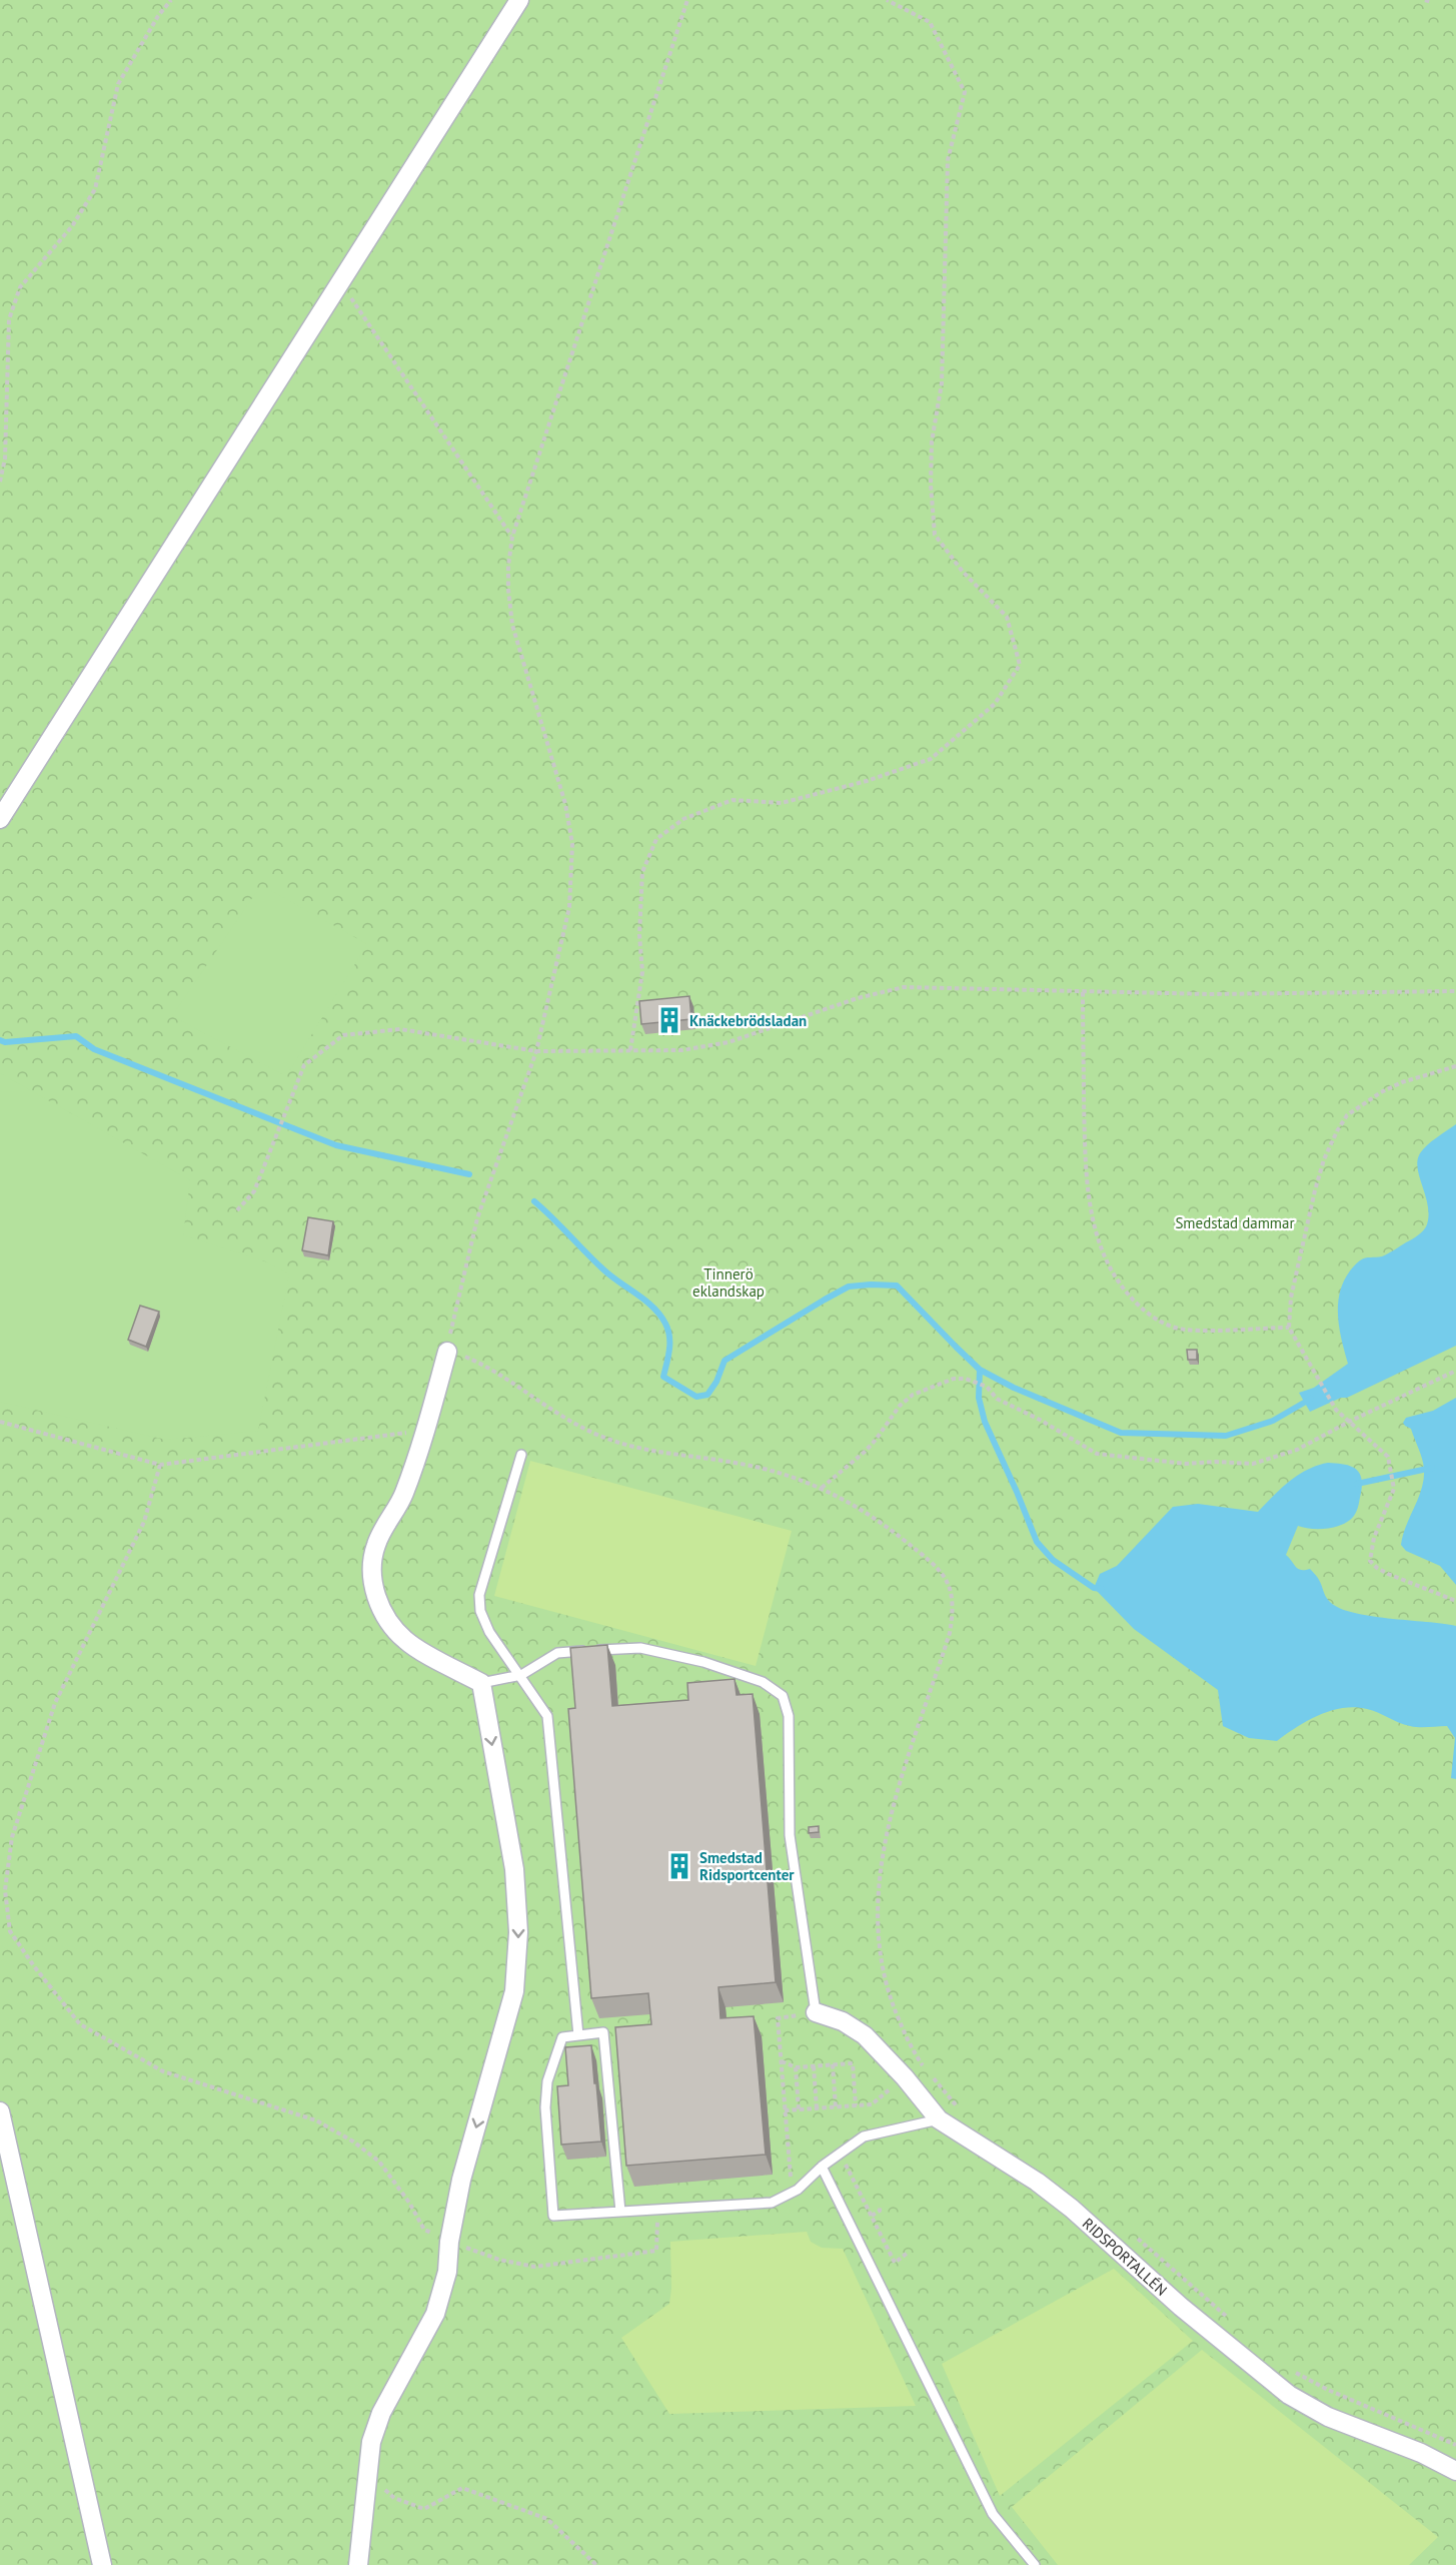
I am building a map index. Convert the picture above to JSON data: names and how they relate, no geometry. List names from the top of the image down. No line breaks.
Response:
{"streets":{"street":["RIDSPORTALLÉN"]},"parks":["Smedstad dammar","Tinnerö eklandskap"],"places":{"building":["Knäckebrödsladan","Smedstad Ridsportcenter"]}}
